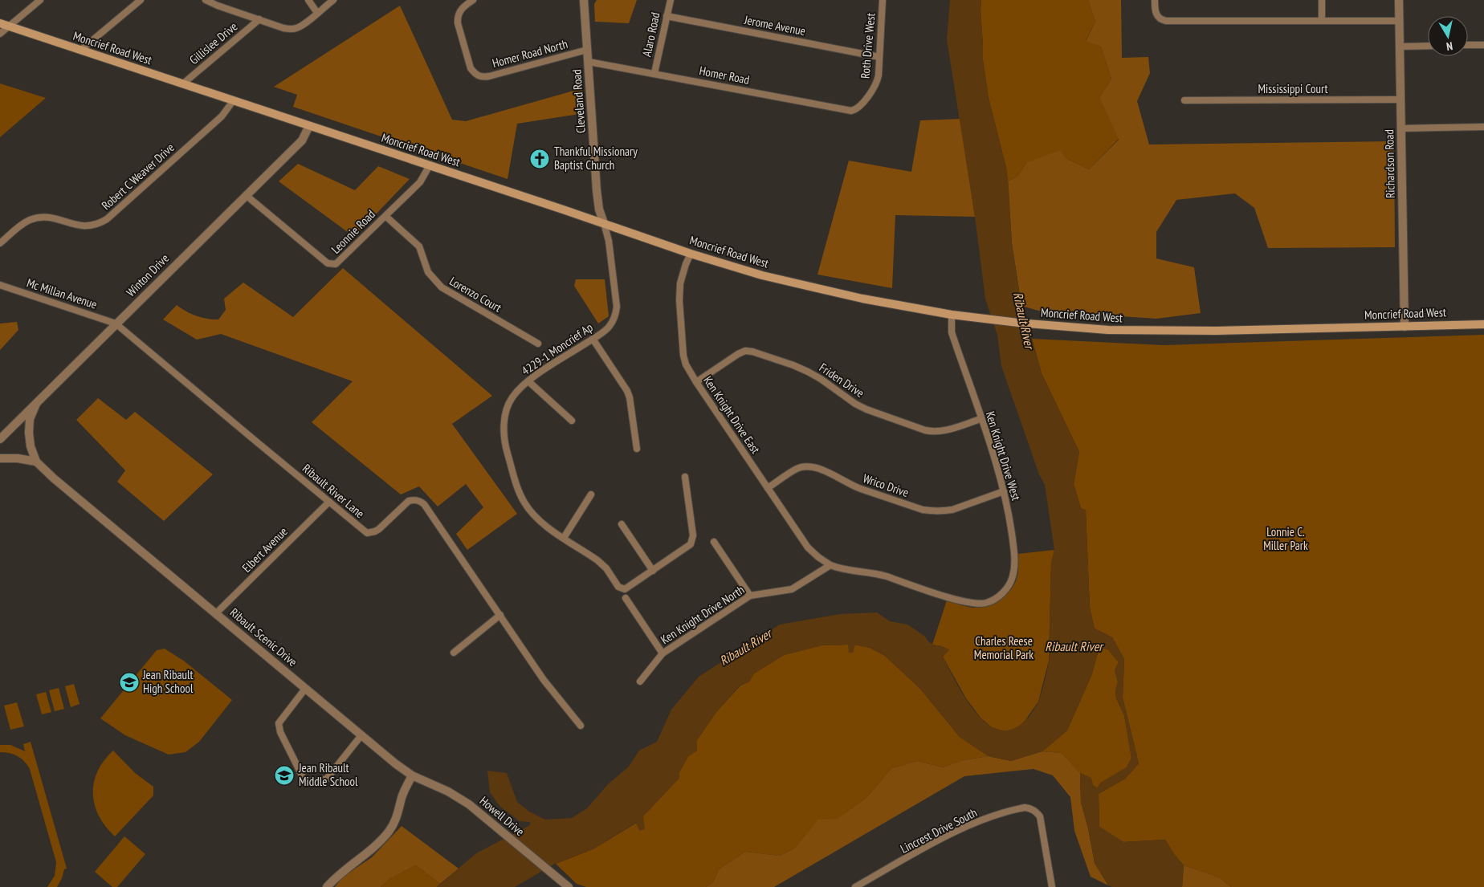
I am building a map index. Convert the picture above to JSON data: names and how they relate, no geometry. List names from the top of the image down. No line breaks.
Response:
{"streets":{"main road":["Moncrief Road West"],"street":["Jerome Avenue","Alaro Road","Gillislee Drive","Roth Drive West","Homer Road North","Homer Road","Mississippi Court","Cleveland Road","Richardson Road","Robert C Weaver Drive","Leonnie Road","Winton Drive","Mc Millan Avenue","Lorenzo Court","4229-1 Moncrief Ap","Friden Drive","Ken Knight Drive East","Ken Knight Drive West","Wrico Drive","Ribault River Lane","Elbert Avenue","Ken Knight Drive North","Ribault Scenic Drive","Howell Drive","Lincrest Drive South"]},"crossings":[["Jerome Avenue","Alaro Road"],["Jerome Avenue","Roth Drive West"],["Alaro Road","Homer Road"],["Gillislee Drive","Moncrief Road West"],["Roth Drive West","Homer Road"],["Moncrief Road West","Cleveland Road"],["Moncrief Road West","Richardson Road"],["Moncrief Road West","Robert C Weaver Drive"],["Moncrief Road West","Leonnie Road"],["Moncrief Road West","Winton Drive"],["Moncrief Road West","4229-1 Moncrief Ap"],["Moncrief Road West","Ken Knight Drive East"],["Moncrief Road West","Ken Knight Drive West"],["Homer Road North","Cleveland Road"],["Homer Road","Cleveland Road"],["Mississippi Court","Richardson Road"],["Cleveland Road","4229-1 Moncrief Ap"],["Leonnie Road","Winton Drive"],["Leonnie Road","Lorenzo Court"],["Winton Drive","Mc Millan Avenue"],["Winton Drive","Ribault River Lane"],["Winton Drive","Ribault Scenic Drive"],["Mc Millan Avenue","Ribault River Lane"],["Friden Drive","Ken Knight Drive East"],["Friden Drive","Ken Knight Drive West"],["Ken Knight Drive East","Ken Knight Drive West"],["Ken Knight Drive East","Wrico Drive"],["Ken Knight Drive East","Ken Knight Drive North"],["Ken Knight Drive West","Wrico Drive"],["Ken Knight Drive West","Ken Knight Drive North"],["Ribault River Lane","Elbert Avenue"],["Elbert Avenue","Ribault Scenic Drive"],["Ribault Scenic Drive","Howell Drive"]],"water":["Ribault River"],"parks":["Lonnie C. Miller Park","Charles Reese Memorial Park"],"places":{"church":["Thankful Missionary Baptist Church"],"school or university":["Jean Ribault High School","Jean Ribault Middle School"]},"north":"bottom"}
